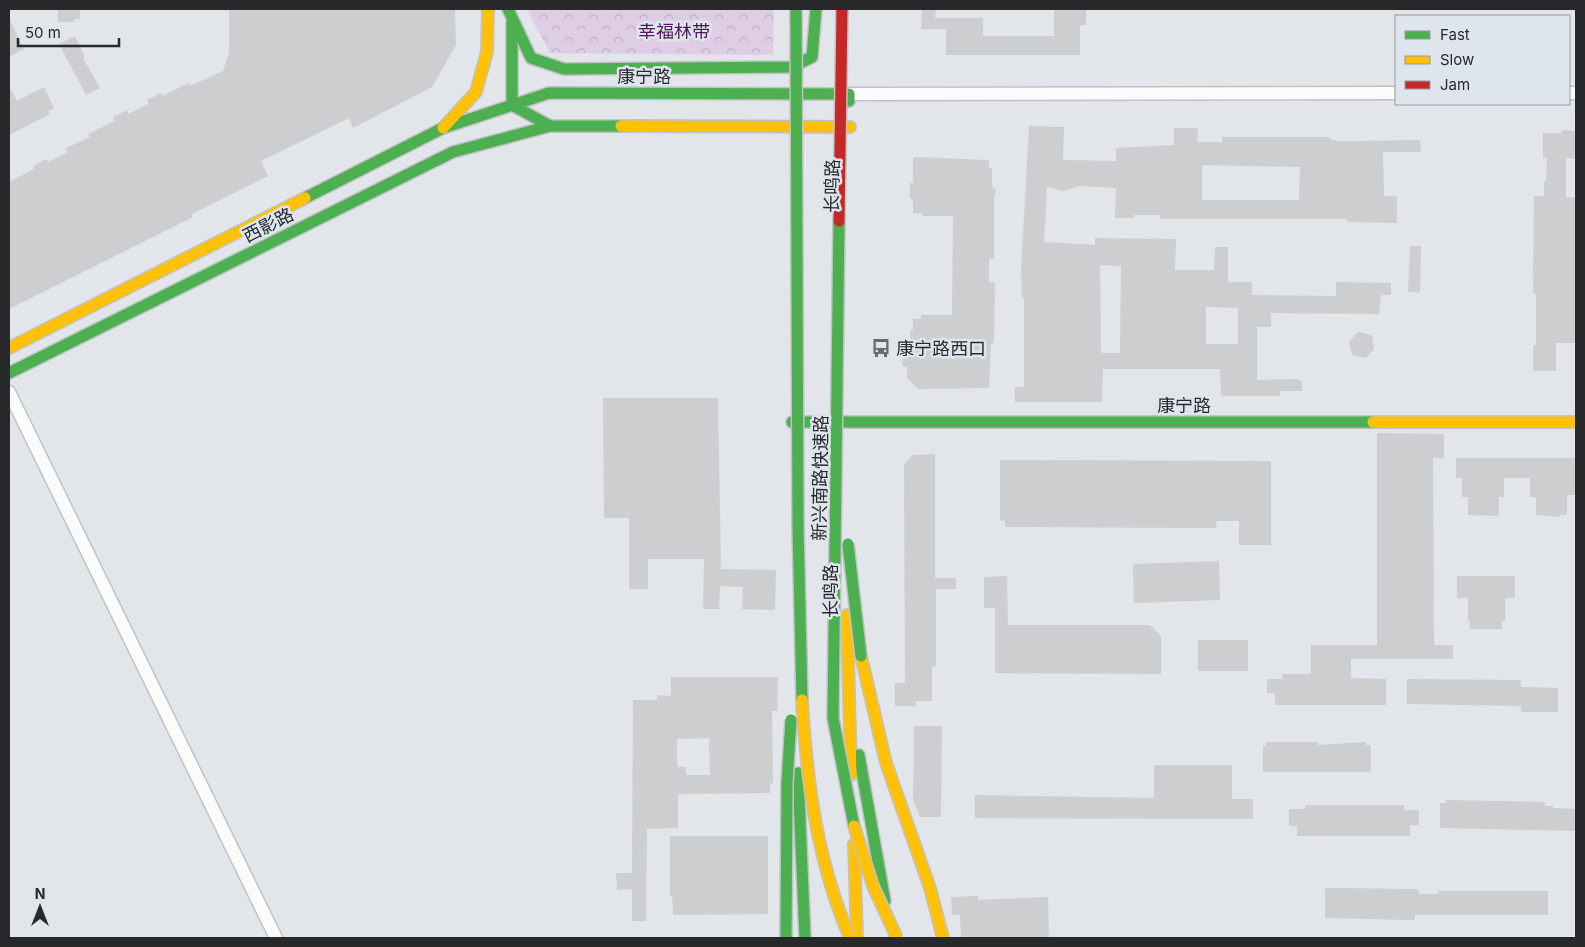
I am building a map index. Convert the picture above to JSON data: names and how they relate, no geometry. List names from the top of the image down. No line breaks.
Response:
{"streets":{"main road":["康宁路","长鸣路","西影路","新兴南路快速路"]},"crossings":[["康宁路","长鸣路"],["康宁路","西影路"]],"parks":["幸福林带"],"places":{"bus stop":["康宁路西口"]},"legend":["Fast","Slow","Jam"],"scale_bar":"50 m","north":"top"}
